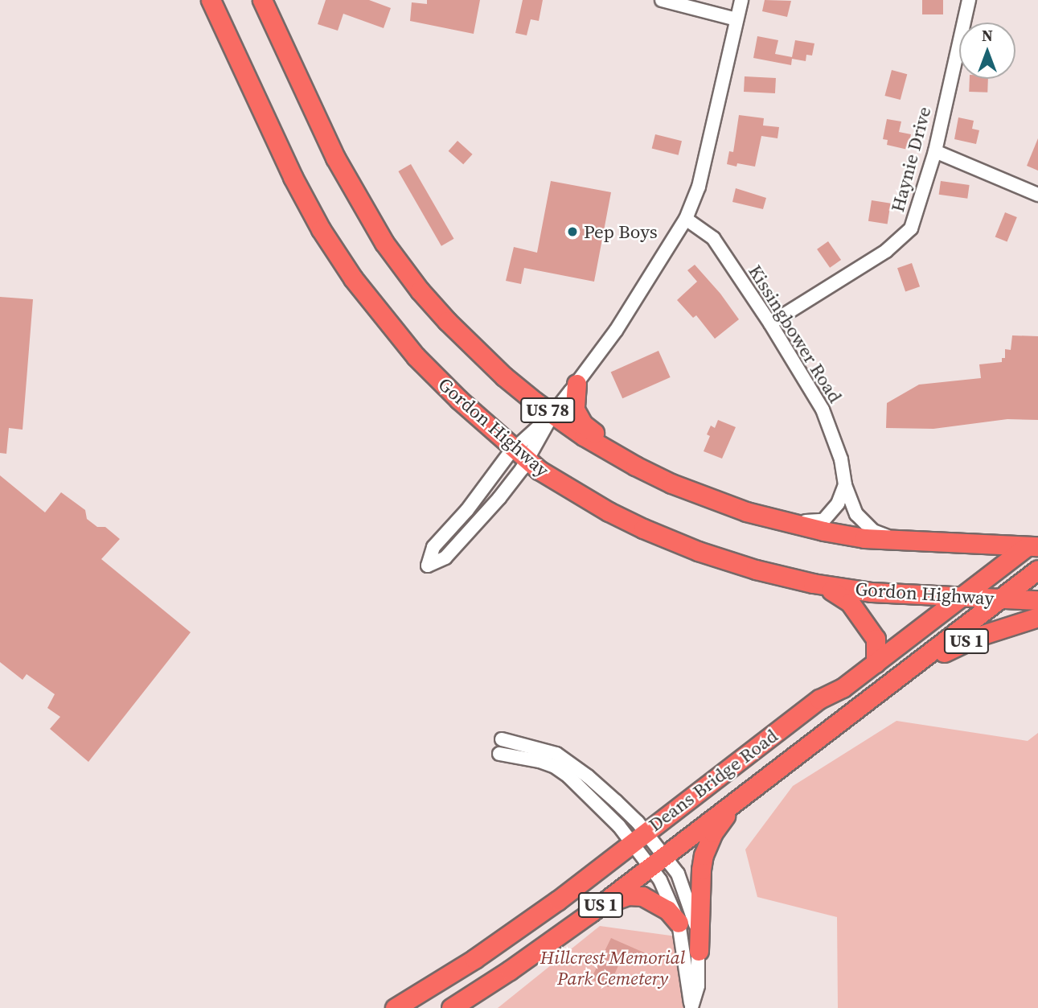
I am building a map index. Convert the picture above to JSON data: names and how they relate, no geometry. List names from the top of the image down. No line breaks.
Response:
{"streets":{"highway":["US 78","Gordon Highway","US 1","Deans Bridge Road"],"street":["Haynie Drive","Kissingbower Road"]},"crossings":[["Haynie Drive","Kissingbower Road"],["Kissingbower Road","US 78"],["US 78","Deans Bridge Road"],["Gordon Highway","Deans Bridge Road"],["US 1","Deans Bridge Road"]],"parks":["Hillcrest Memorial Park Cemetery"],"places":["Pep Boys"],"north":"top"}
